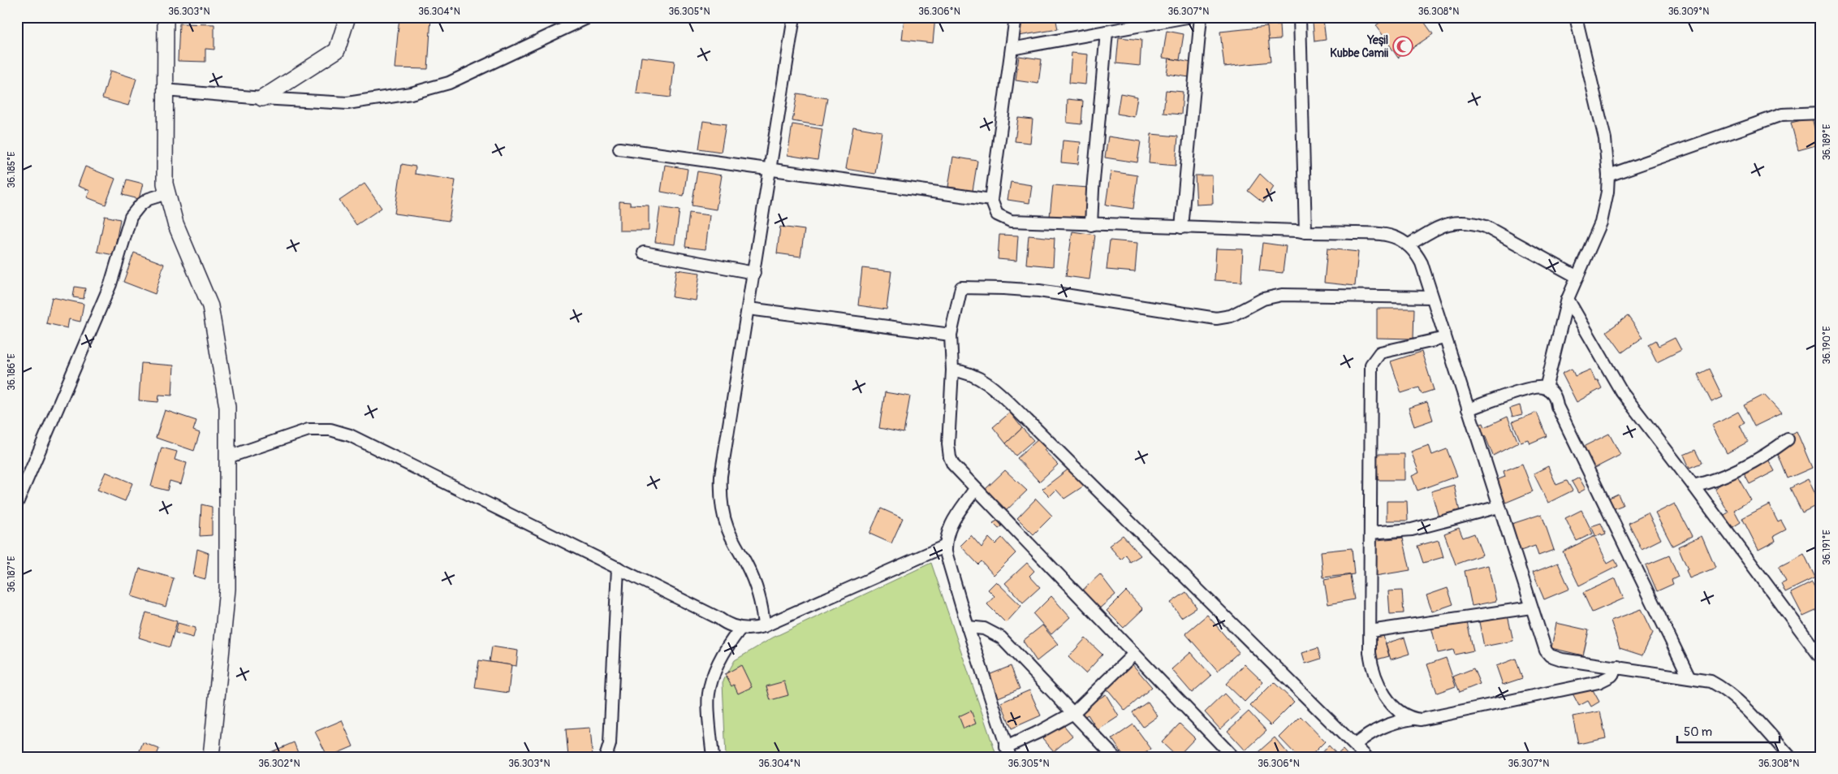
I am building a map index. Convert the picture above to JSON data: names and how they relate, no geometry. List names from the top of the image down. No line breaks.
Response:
{"places":{"mosque":["Yeşil Kubbe Camii"]},"scale_bar":"50 m","coordinates":["36.303°N","36.304°N","36.305°N","36.306°N","36.307°N","36.308°N","36.309°N","36.189°E","36.185°E","36.190°E","36.186°E","36.191°E","36.187°E","36.302°N"]}
